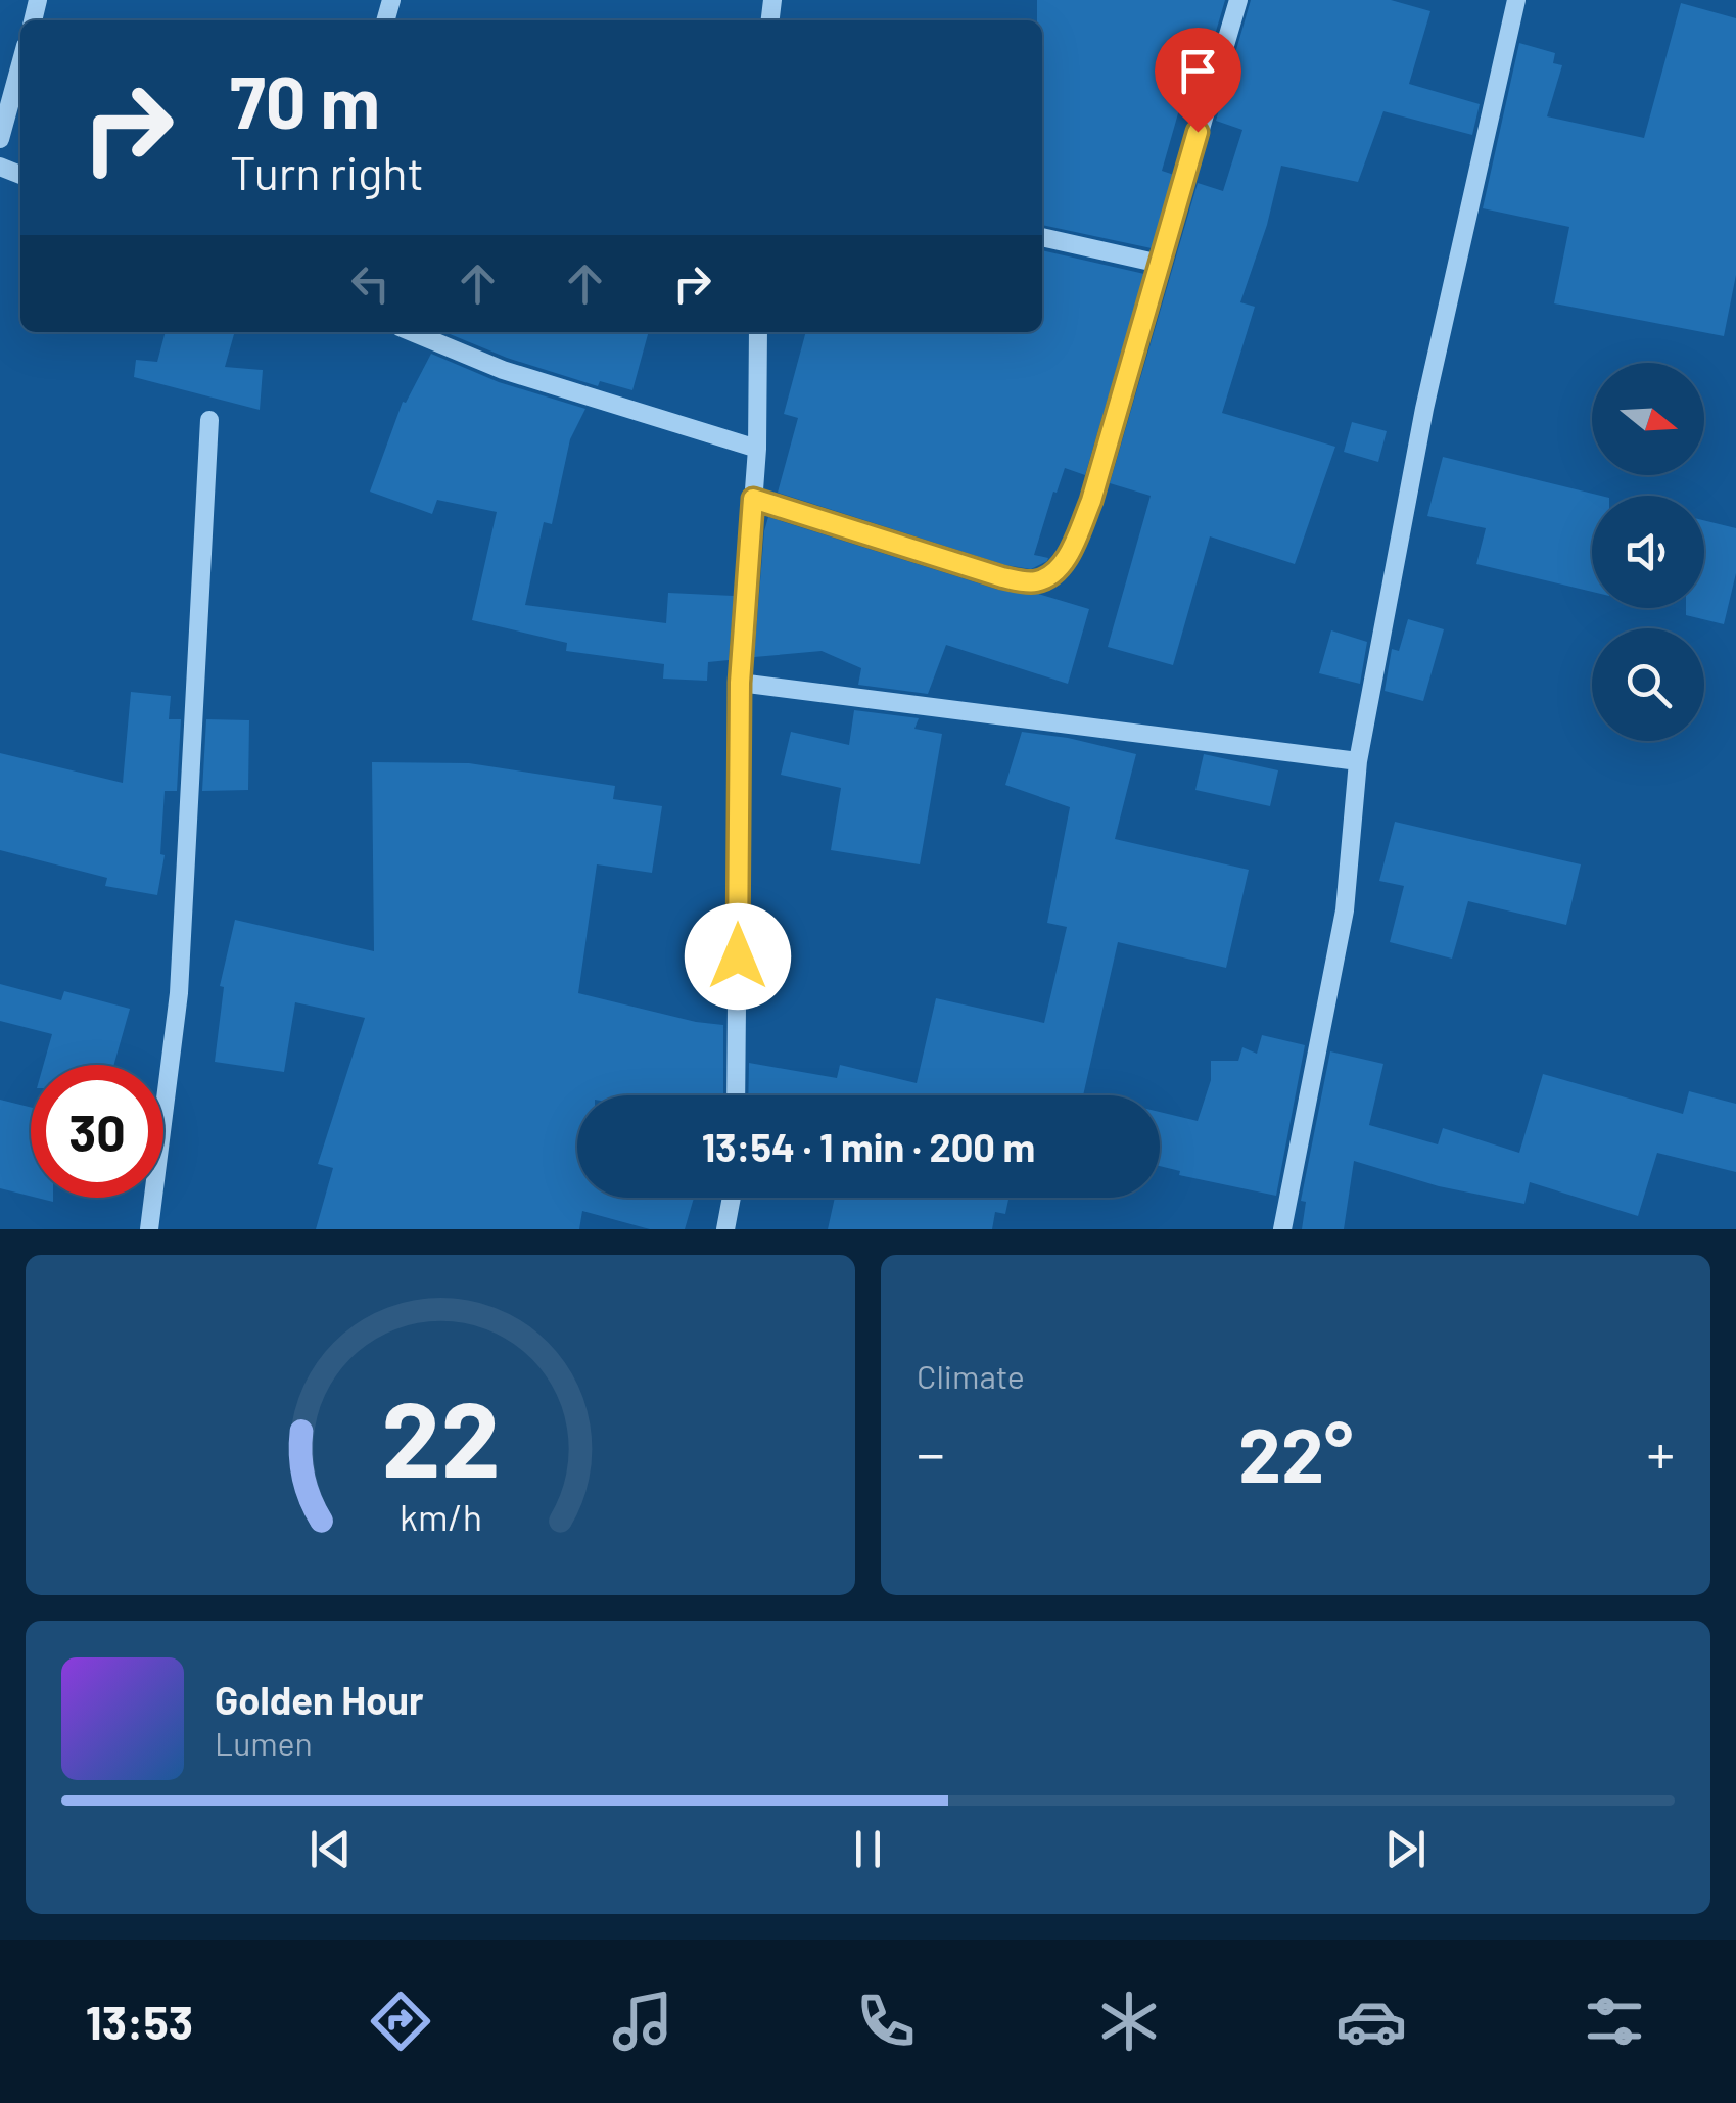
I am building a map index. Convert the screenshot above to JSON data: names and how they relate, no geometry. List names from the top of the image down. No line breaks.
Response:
{"north":"right","page":{"turn":["70 m","Turn right"],"limit":"30","trip":"13:54 · 1 min · 200 m","tile":"Climate","heat":["−","22°","+"],"song":["Golden Hour","Lumen"],"tabs":"13:53","gauge":["22","km/h"]}}
